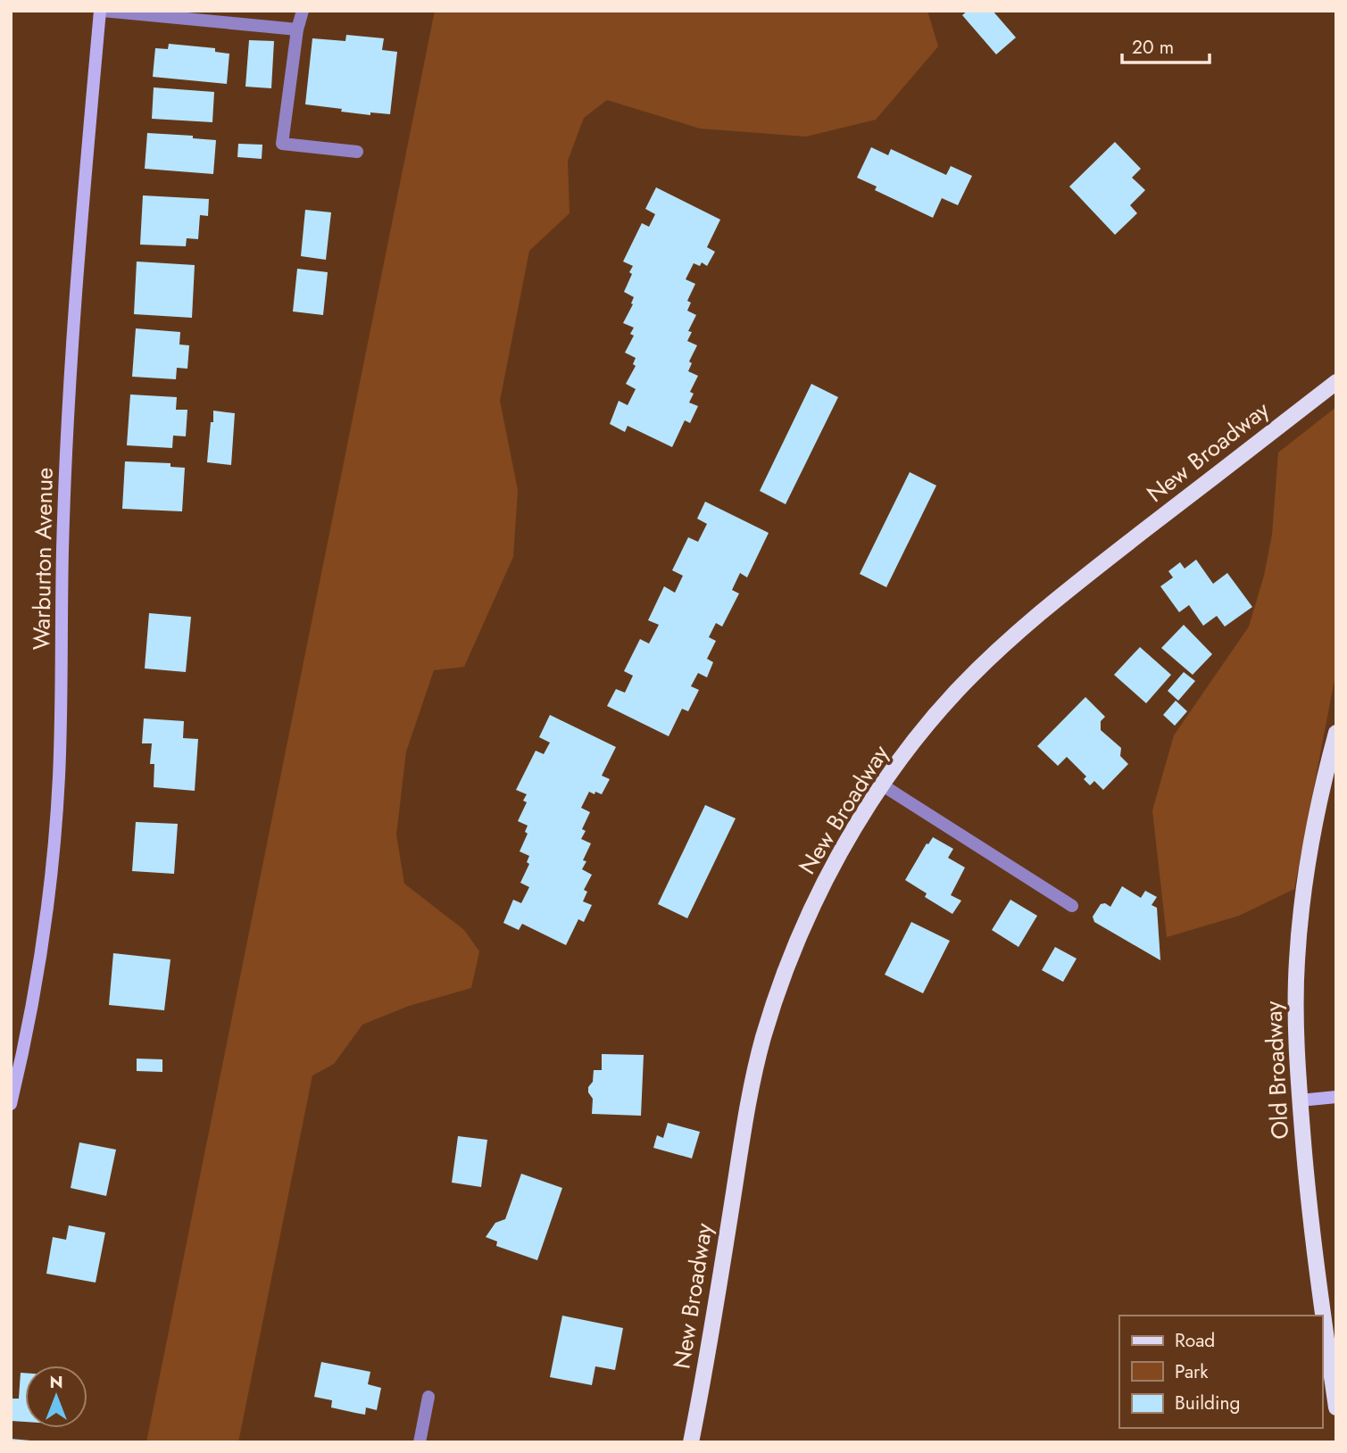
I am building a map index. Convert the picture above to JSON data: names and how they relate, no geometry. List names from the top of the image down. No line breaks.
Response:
{"streets":{"main road":["New Broadway","Old Broadway"],"street":["Warburton Avenue"]},"legend":["Road","Park","Building"],"scale_bar":"20 m","north":"top"}
